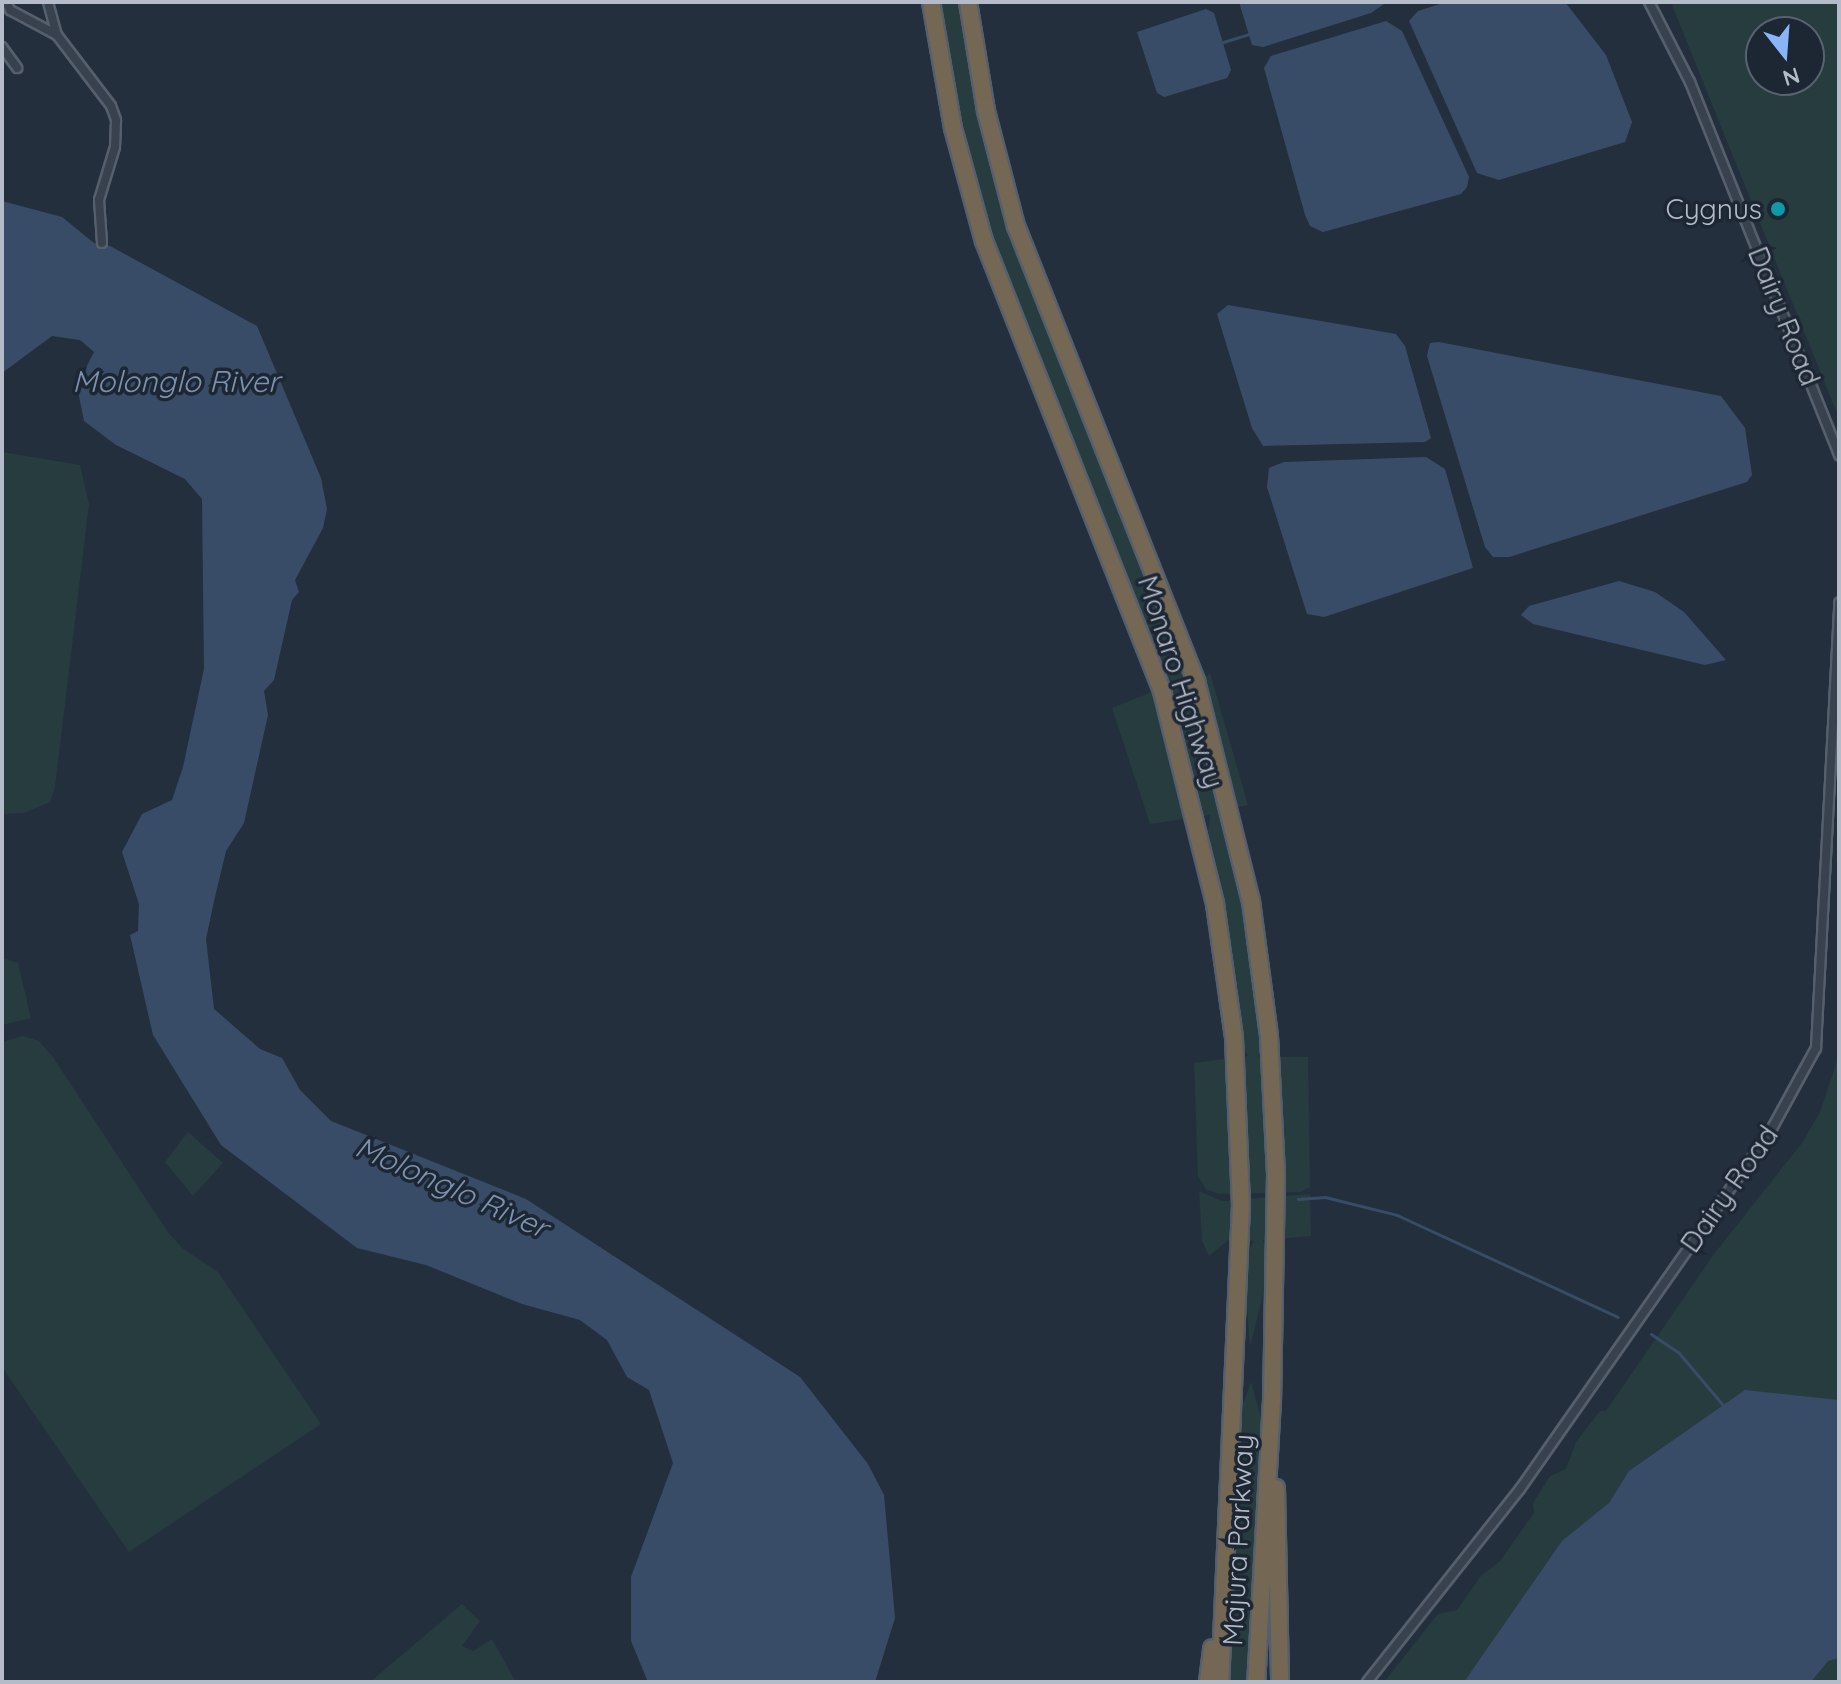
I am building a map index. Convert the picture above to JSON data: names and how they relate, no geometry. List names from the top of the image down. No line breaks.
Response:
{"streets":{"highway":["Monaro Highway","Majura Parkway"],"street":["Dairy Road"]},"crossings":[["Monaro Highway","Majura Parkway"]],"water":["Molonglo River"],"places":["Cygnus"],"north":"bottom"}
